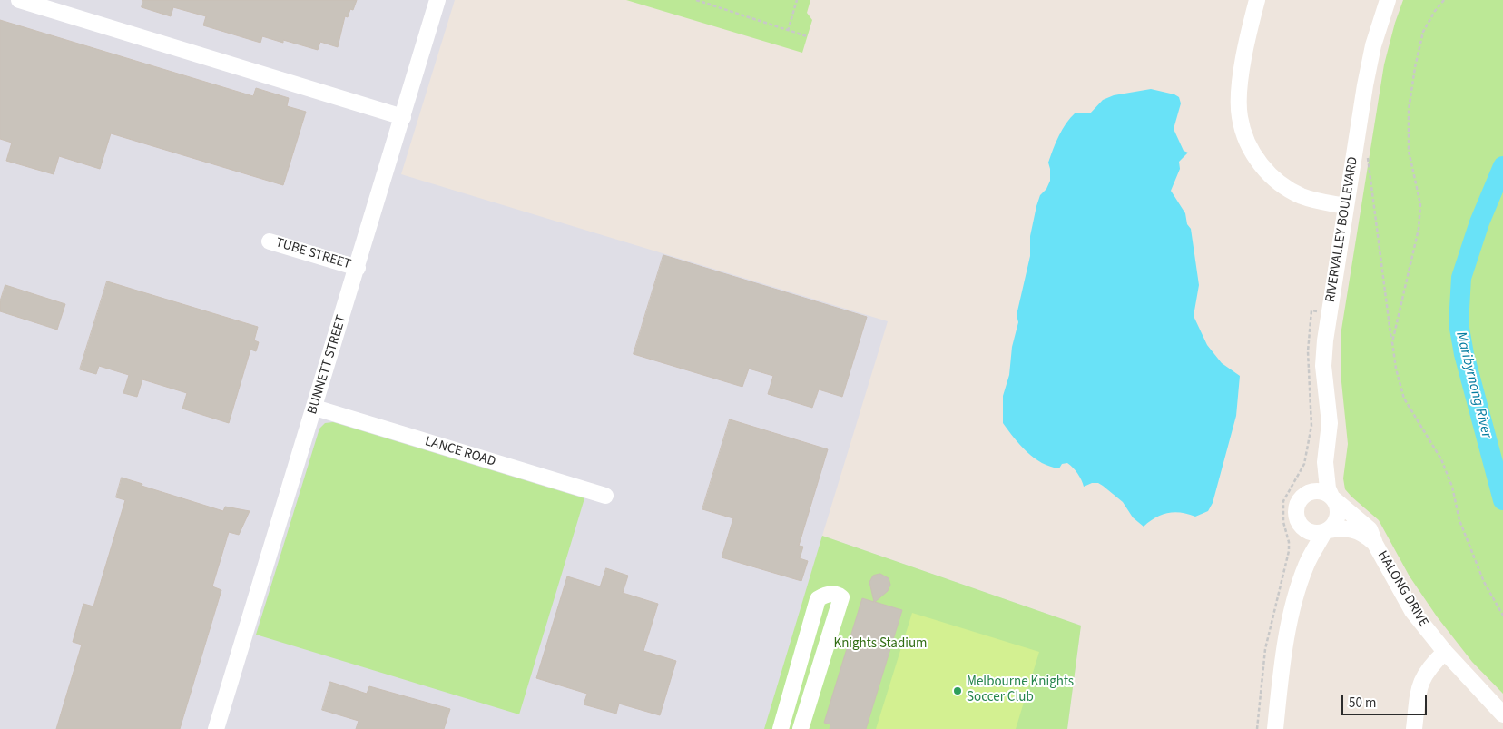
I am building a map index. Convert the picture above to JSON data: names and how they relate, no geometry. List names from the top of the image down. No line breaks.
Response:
{"streets":{"street":["RIVERVALLEY BOULEVARD","TUBE STREET","BUNNETT STREET","LANCE ROAD","HALONG DRIVE"]},"crossings":[["RIVERVALLEY BOULEVARD","HALONG DRIVE"],["TUBE STREET","BUNNETT STREET"],["BUNNETT STREET","LANCE ROAD"]],"water":["Maribyrnong River"],"parks":["Knights Stadium"],"places":["Melbourne Knights Soccer Club"],"scale_bar":"50 m"}
